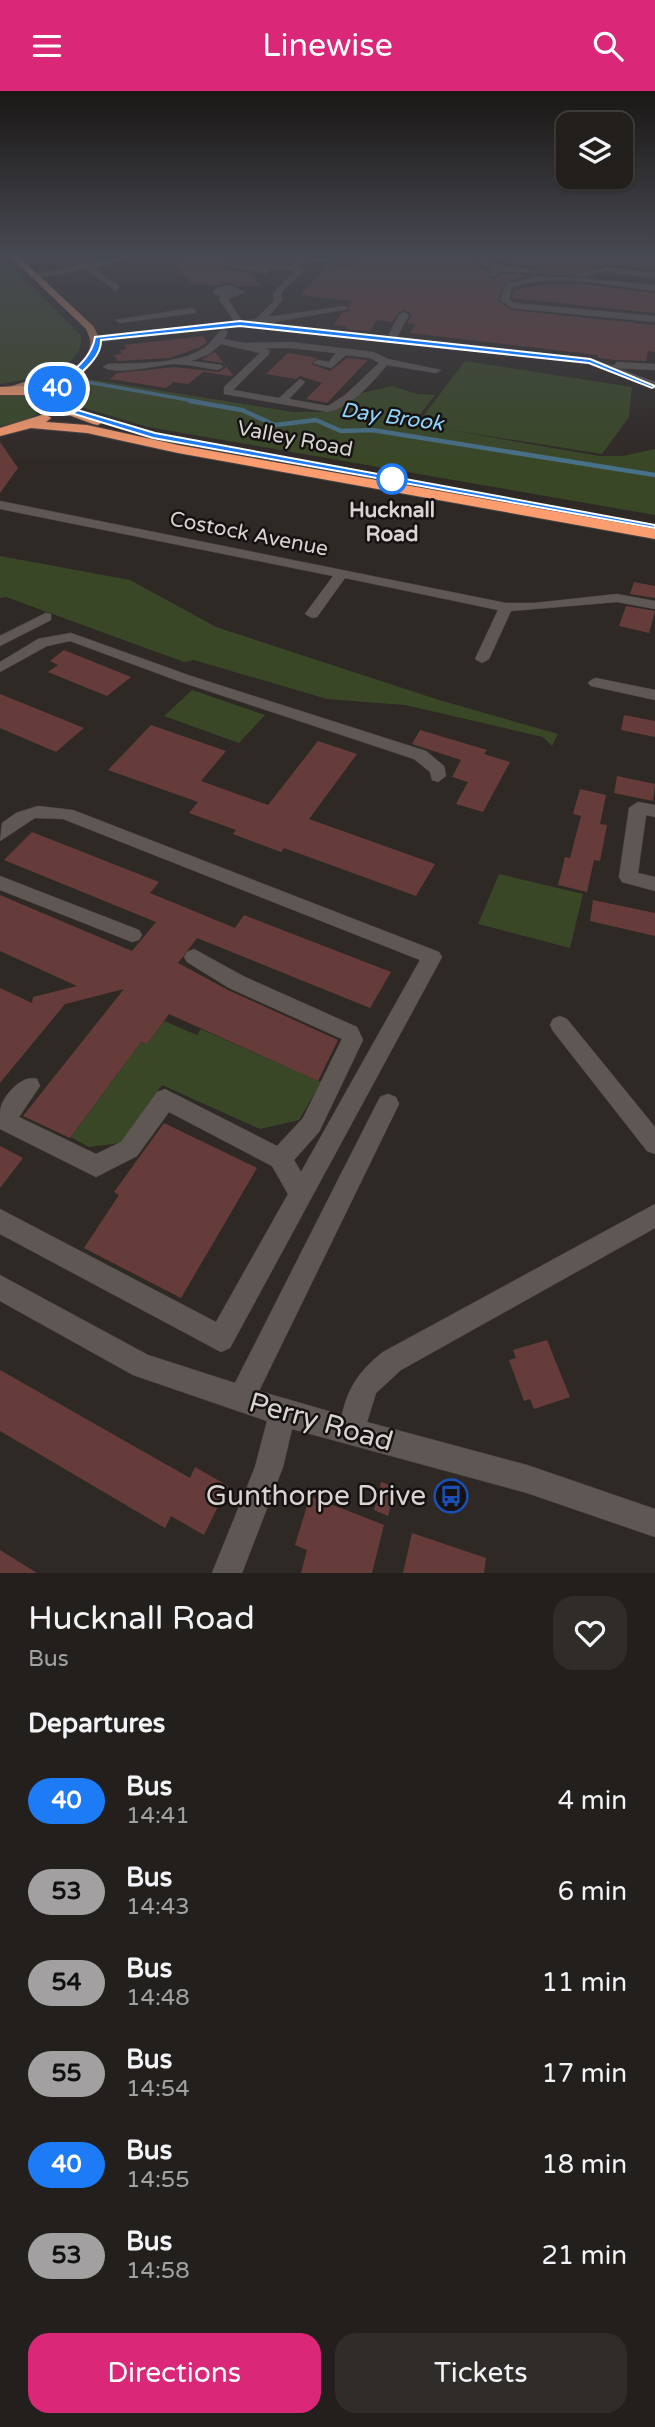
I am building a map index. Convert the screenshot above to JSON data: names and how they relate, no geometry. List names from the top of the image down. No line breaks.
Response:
{"streets":{"highway":["Valley Road"],"street":["Costock Avenue","Perry Road"]},"water":["Day Brook"],"places":{"other":["Hucknall Road"],"bus stop":["Gunthorpe Drive"]},"lines":["bus line 40"],"page":{"header":"Linewise","on_map":"40","heading":[["Hucknall Road","Bus"],"Departures"],"list":[{"mark":"40","name":"Bus","note":"14:41","value":"4 min"},{"mark":"53","name":"Bus","note":"14:43","value":"6 min"},{"mark":"54","name":"Bus","note":"14:48","value":"11 min"},{"mark":"55","name":"Bus","note":"14:54","value":"17 min"},{"mark":"40","name":"Bus","note":"14:55","value":"18 min"},{"mark":"53","name":"Bus","note":"14:58","value":"21 min"}],"buttons":["Directions","Tickets"]}}
